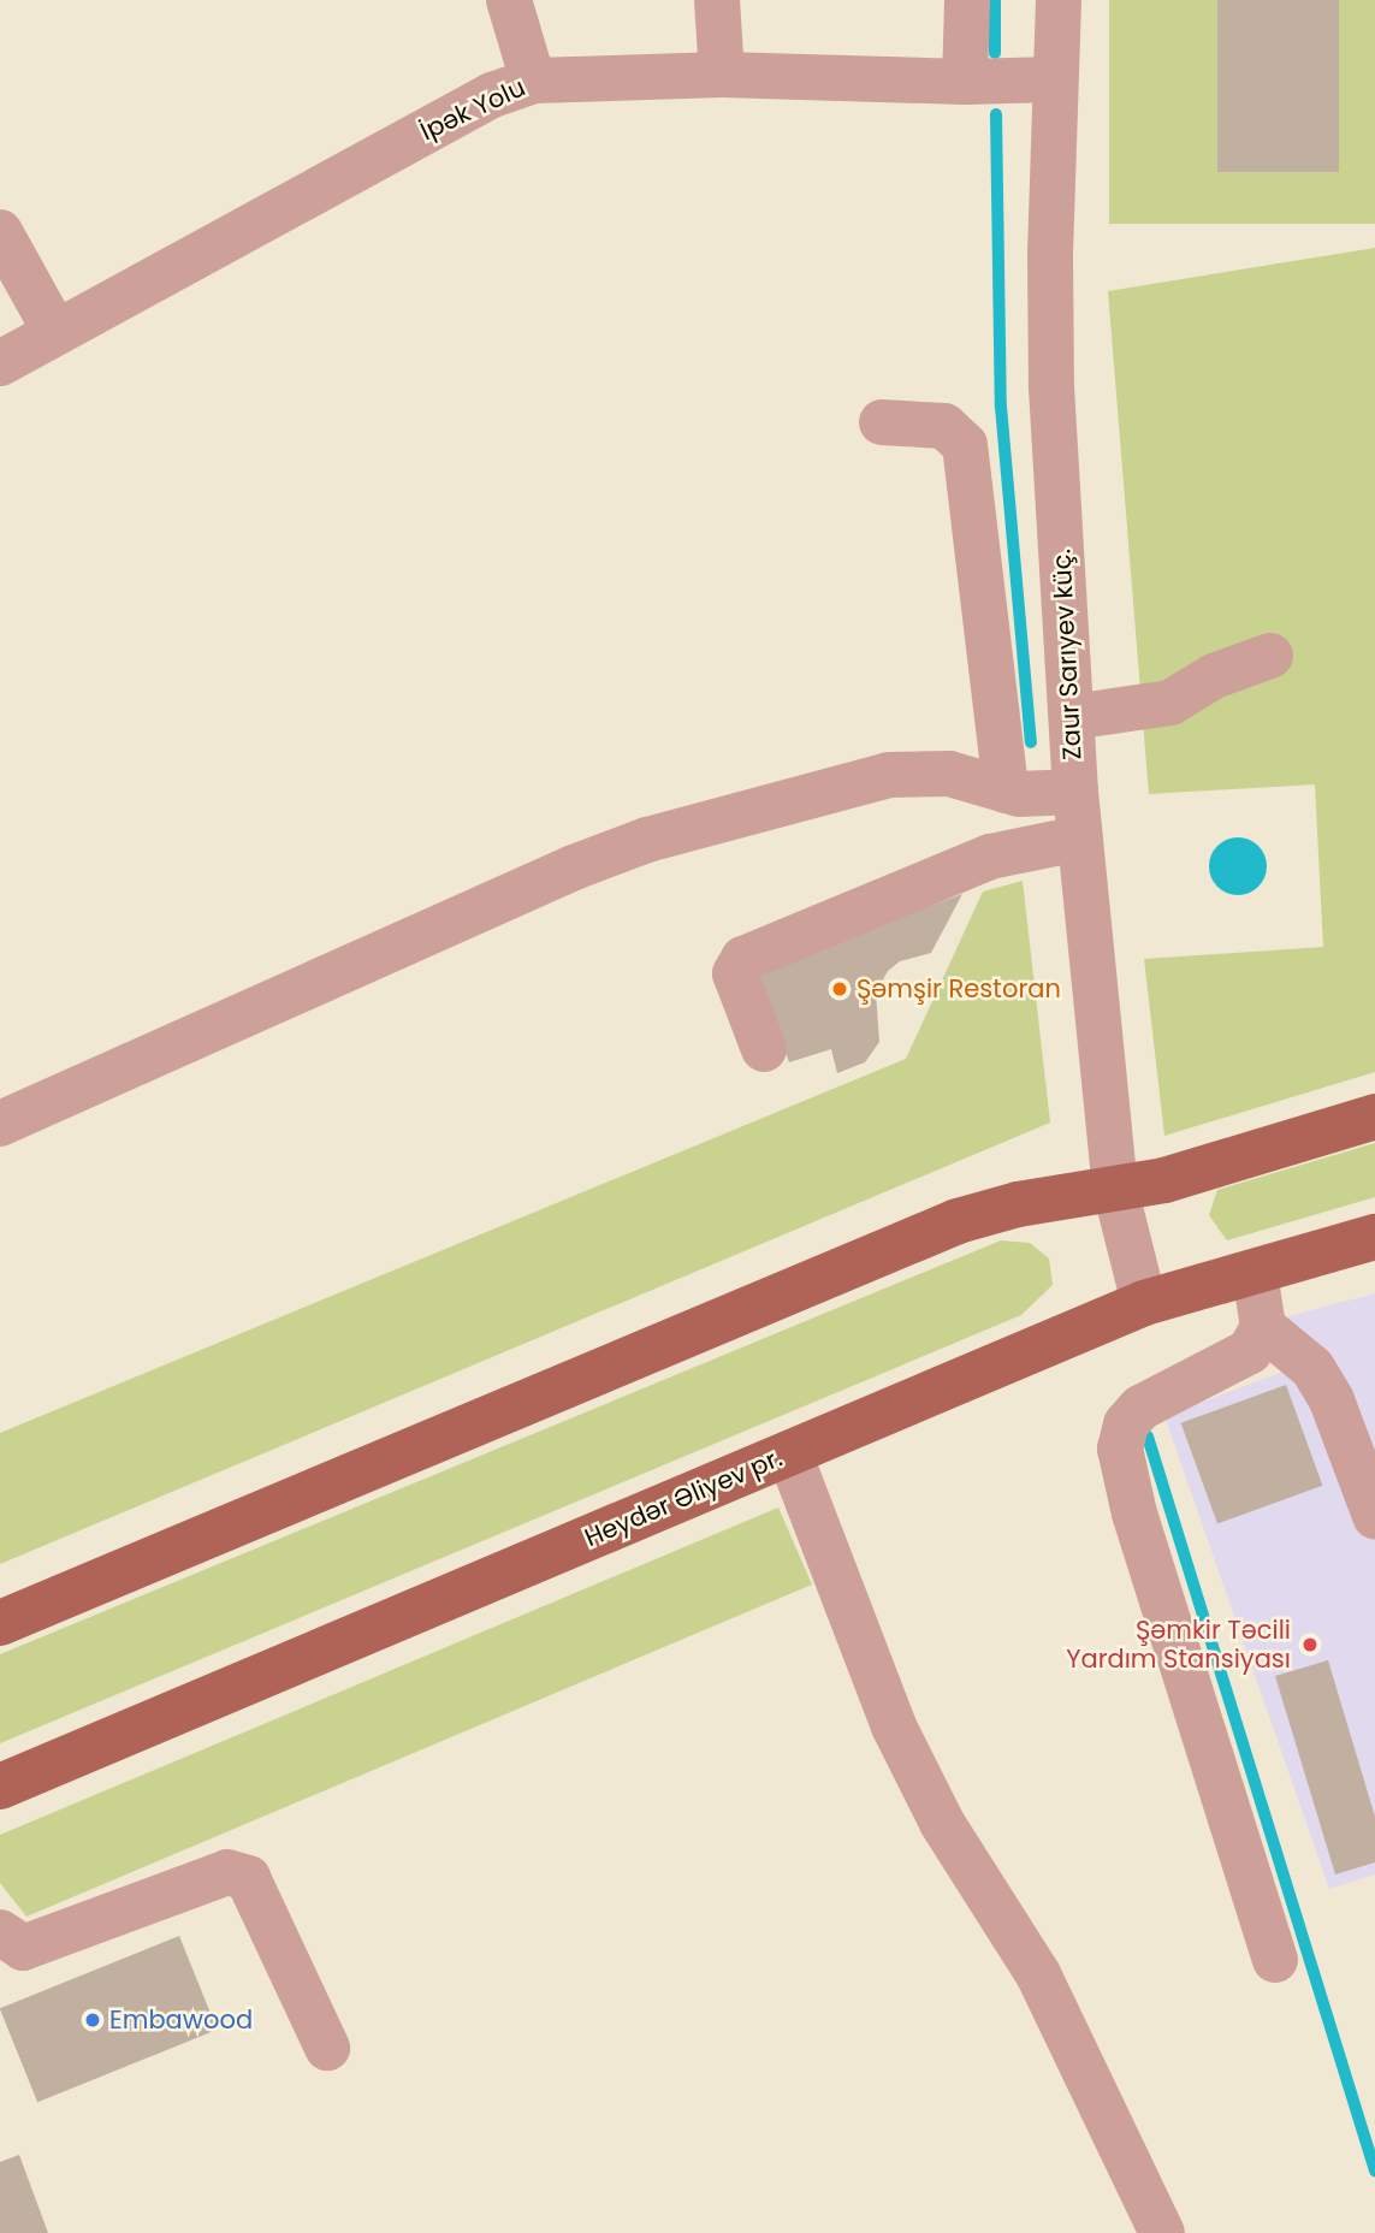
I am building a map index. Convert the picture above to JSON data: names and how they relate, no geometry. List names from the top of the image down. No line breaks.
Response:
{"streets":{"main road":["Heydər Əliyev pr."],"street":["İpək Yolu","Zaur Sarıyev küç."]},"crossings":[["İpək Yolu","Zaur Sarıyev küç."],["Zaur Sarıyev küç.","Heydər Əliyev pr."]],"places":["Şəmşir Restoran","Şəmkir Təcili Yardım Stansiyası","Embawood"]}
